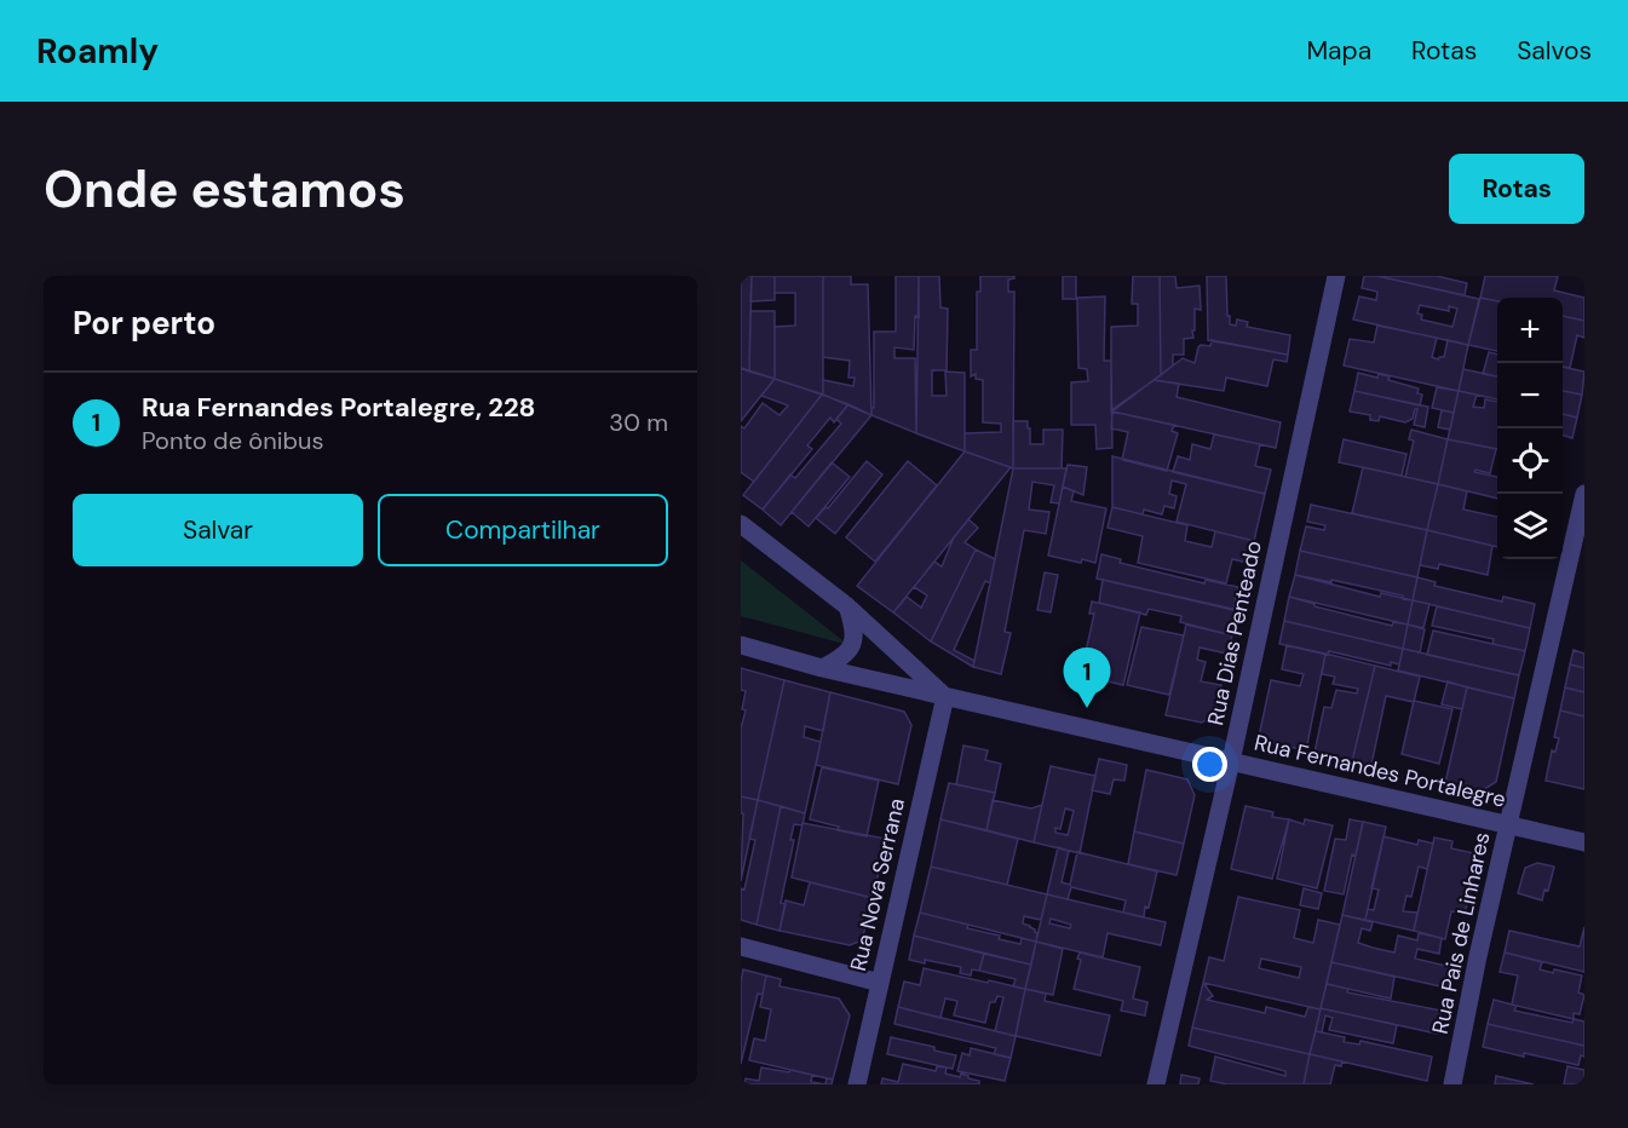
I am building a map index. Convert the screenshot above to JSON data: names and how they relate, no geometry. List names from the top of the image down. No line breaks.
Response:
{"streets":{"street":["Rua Dias Penteado","Rua Fernandes Portalegre","Rua Nova Serrana","Rua Pais de Linhares"]},"crossings":[["Rua Dias Penteado","Rua Fernandes Portalegre"],["Rua Fernandes Portalegre","Rua Nova Serrana"],["Rua Fernandes Portalegre","Rua Pais de Linhares"]],"page":{"header":"Roamly","nav":["Mapa","Rotas","Salvos"],"buttons":["Rotas",["Salvar","Compartilhar"]],"title":"Onde estamos","heading":"Por perto","map_buttons":["+","−"],"list":[{"mark":"1","name":"Rua Fernandes Portalegre, 228","note":"Ponto de ônibus","value":"30 m"}],"pins":"1"}}
